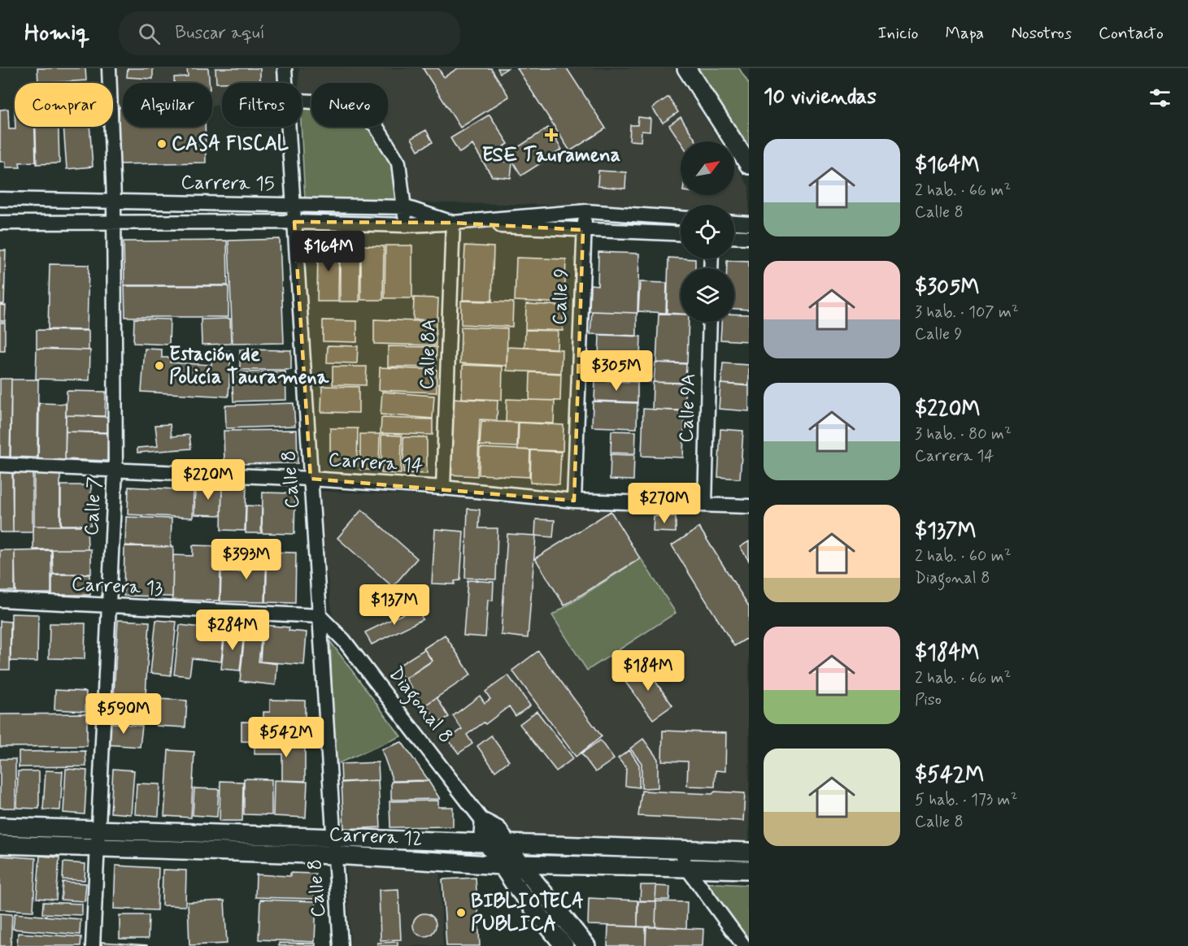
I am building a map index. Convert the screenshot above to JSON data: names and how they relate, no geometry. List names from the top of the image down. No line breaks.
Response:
{"streets":{"street":["Carrera 15","Calle 9","Calle 8A","Calle 9A","Carrera 14","Calle 8","Calle 7","Carrera 13","Diagonal 8","Carrera 12"]},"crossings":[["Carrera 15","Calle 9"],["Carrera 15","Calle 8A"],["Carrera 15","Calle 8"],["Carrera 15","Calle 7"],["Calle 9","Carrera 14"],["Calle 8A","Carrera 14"],["Calle 9A","Carrera 14"],["Carrera 14","Calle 8"],["Carrera 14","Calle 7"],["Calle 8","Carrera 13"],["Calle 8","Diagonal 8"],["Calle 8","Carrera 12"],["Calle 7","Carrera 13"],["Calle 7","Carrera 12"],["Carrera 13","Diagonal 8"],["Diagonal 8","Carrera 12"]],"places":{"health":["ESE Tauramena"],"other":["CASA FISCAL","Estación de Policía Tauramena","BIBLIOTECA PUBLICA"]},"north":"top right","page":{"header":"Homiq","search":"Buscar aquí","nav":["Inicio","Mapa","Nosotros","Contacto"],"heading":"10 viviendas","chip":["Comprar","Alquilar","Filtros","Nuevo"],"list":[{"name":"$164M","note":"2 hab. · 66 m² · Calle 8"},{"name":"$305M","note":"3 hab. · 107 m² · Calle 9"},{"name":"$220M","note":"3 hab. · 80 m² · Carrera 14"},{"name":"$137M","note":"2 hab. · 60 m² · Diagonal 8"},{"name":"$184M","note":"2 hab. · 66 m² · Piso"},{"name":"$542M","note":"5 hab. · 173 m² · Calle 8"}],"price":["$164M","$305M","$220M","$270M","$393M","$137M","$284M","$184M","$590M","$542M"]}}
